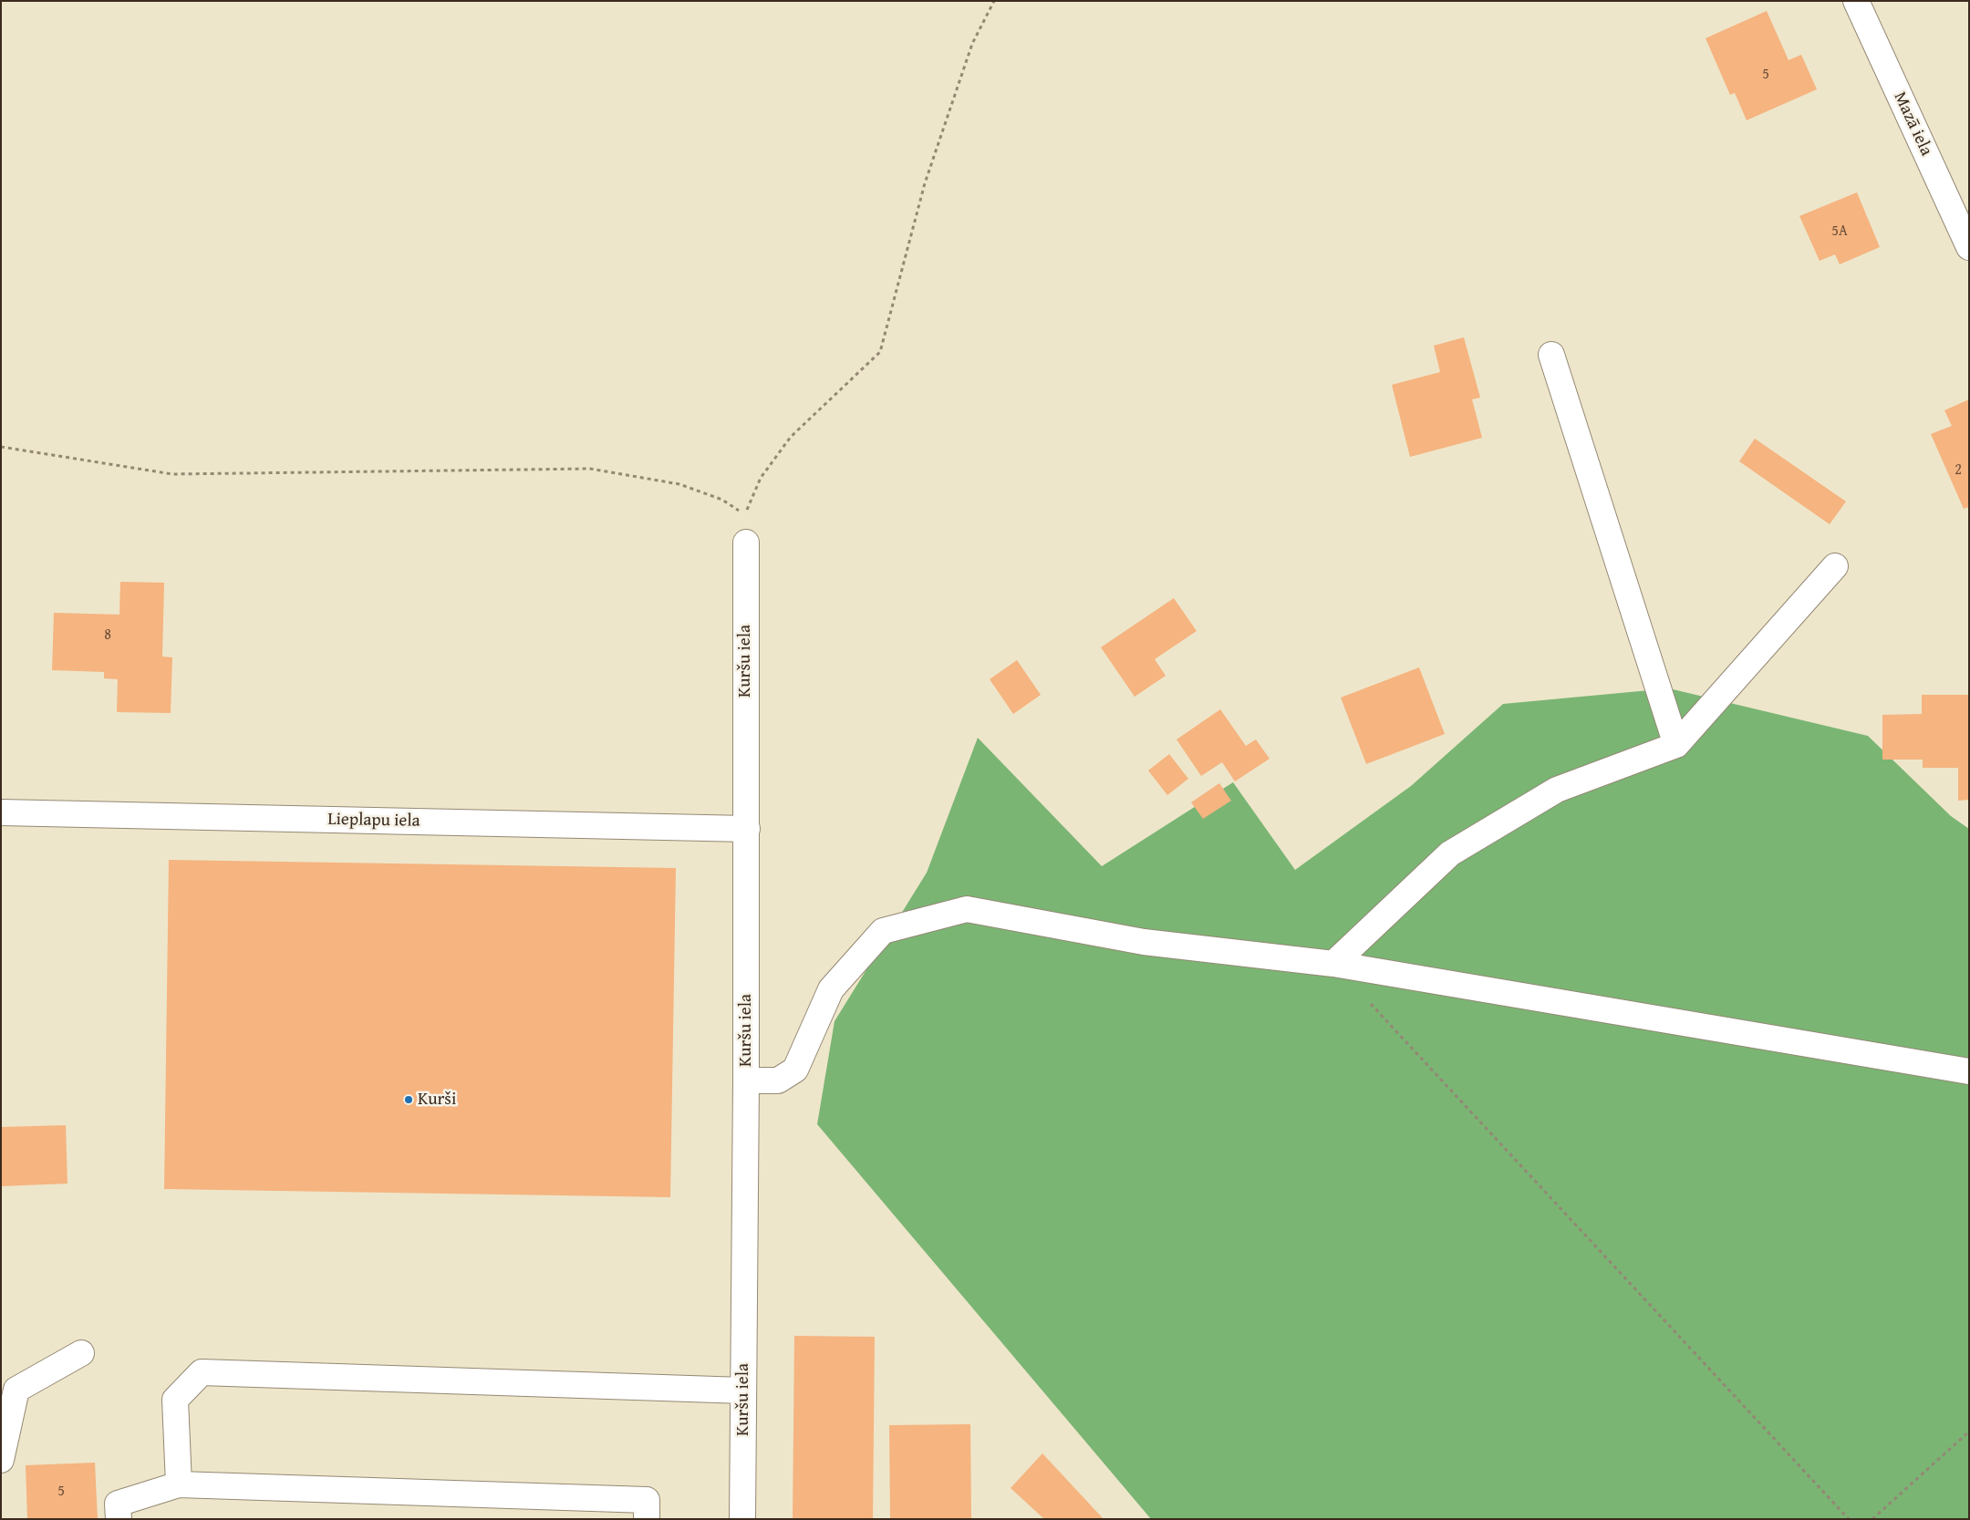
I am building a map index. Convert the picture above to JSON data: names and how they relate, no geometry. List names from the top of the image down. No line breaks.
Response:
{"streets":{"street":["Mazā iela","Kuršu iela","Lieplapu iela"]},"crossings":[["Kuršu iela","Lieplapu iela"]],"places":["Kurši"],"house_numbers":["5","5A","2","8","5"]}
